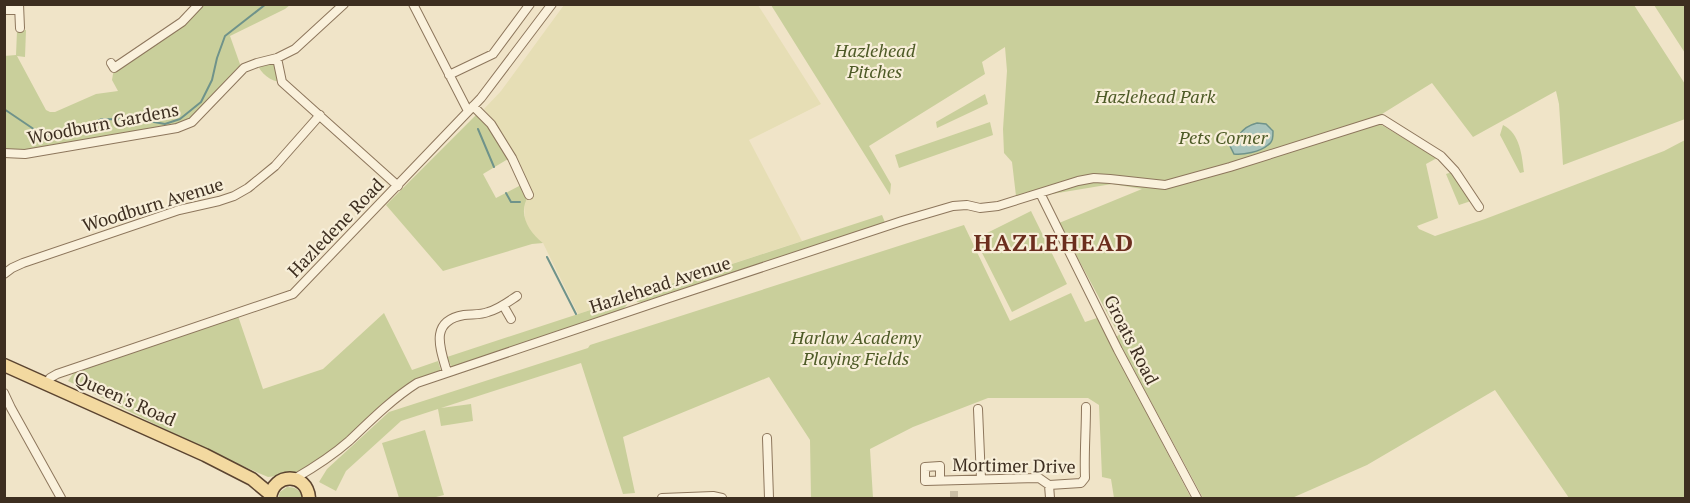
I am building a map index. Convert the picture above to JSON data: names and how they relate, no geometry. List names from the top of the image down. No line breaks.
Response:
{"streets":{"main road":["Queen's Road"],"street":["Woodburn Gardens","Woodburn Avenue","Hazledene Road","Hazlehead Avenue","Groats Road","Mortimer Drive"]},"crossings":[["Hazledene Road","Queen's Road"],["Hazlehead Avenue","Groats Road"]],"districts":["HAZLEHEAD"],"parks":["Hazlehead Pitches","Hazlehead Park","Pets Corner","Harlaw Academy Playing Fields"]}
